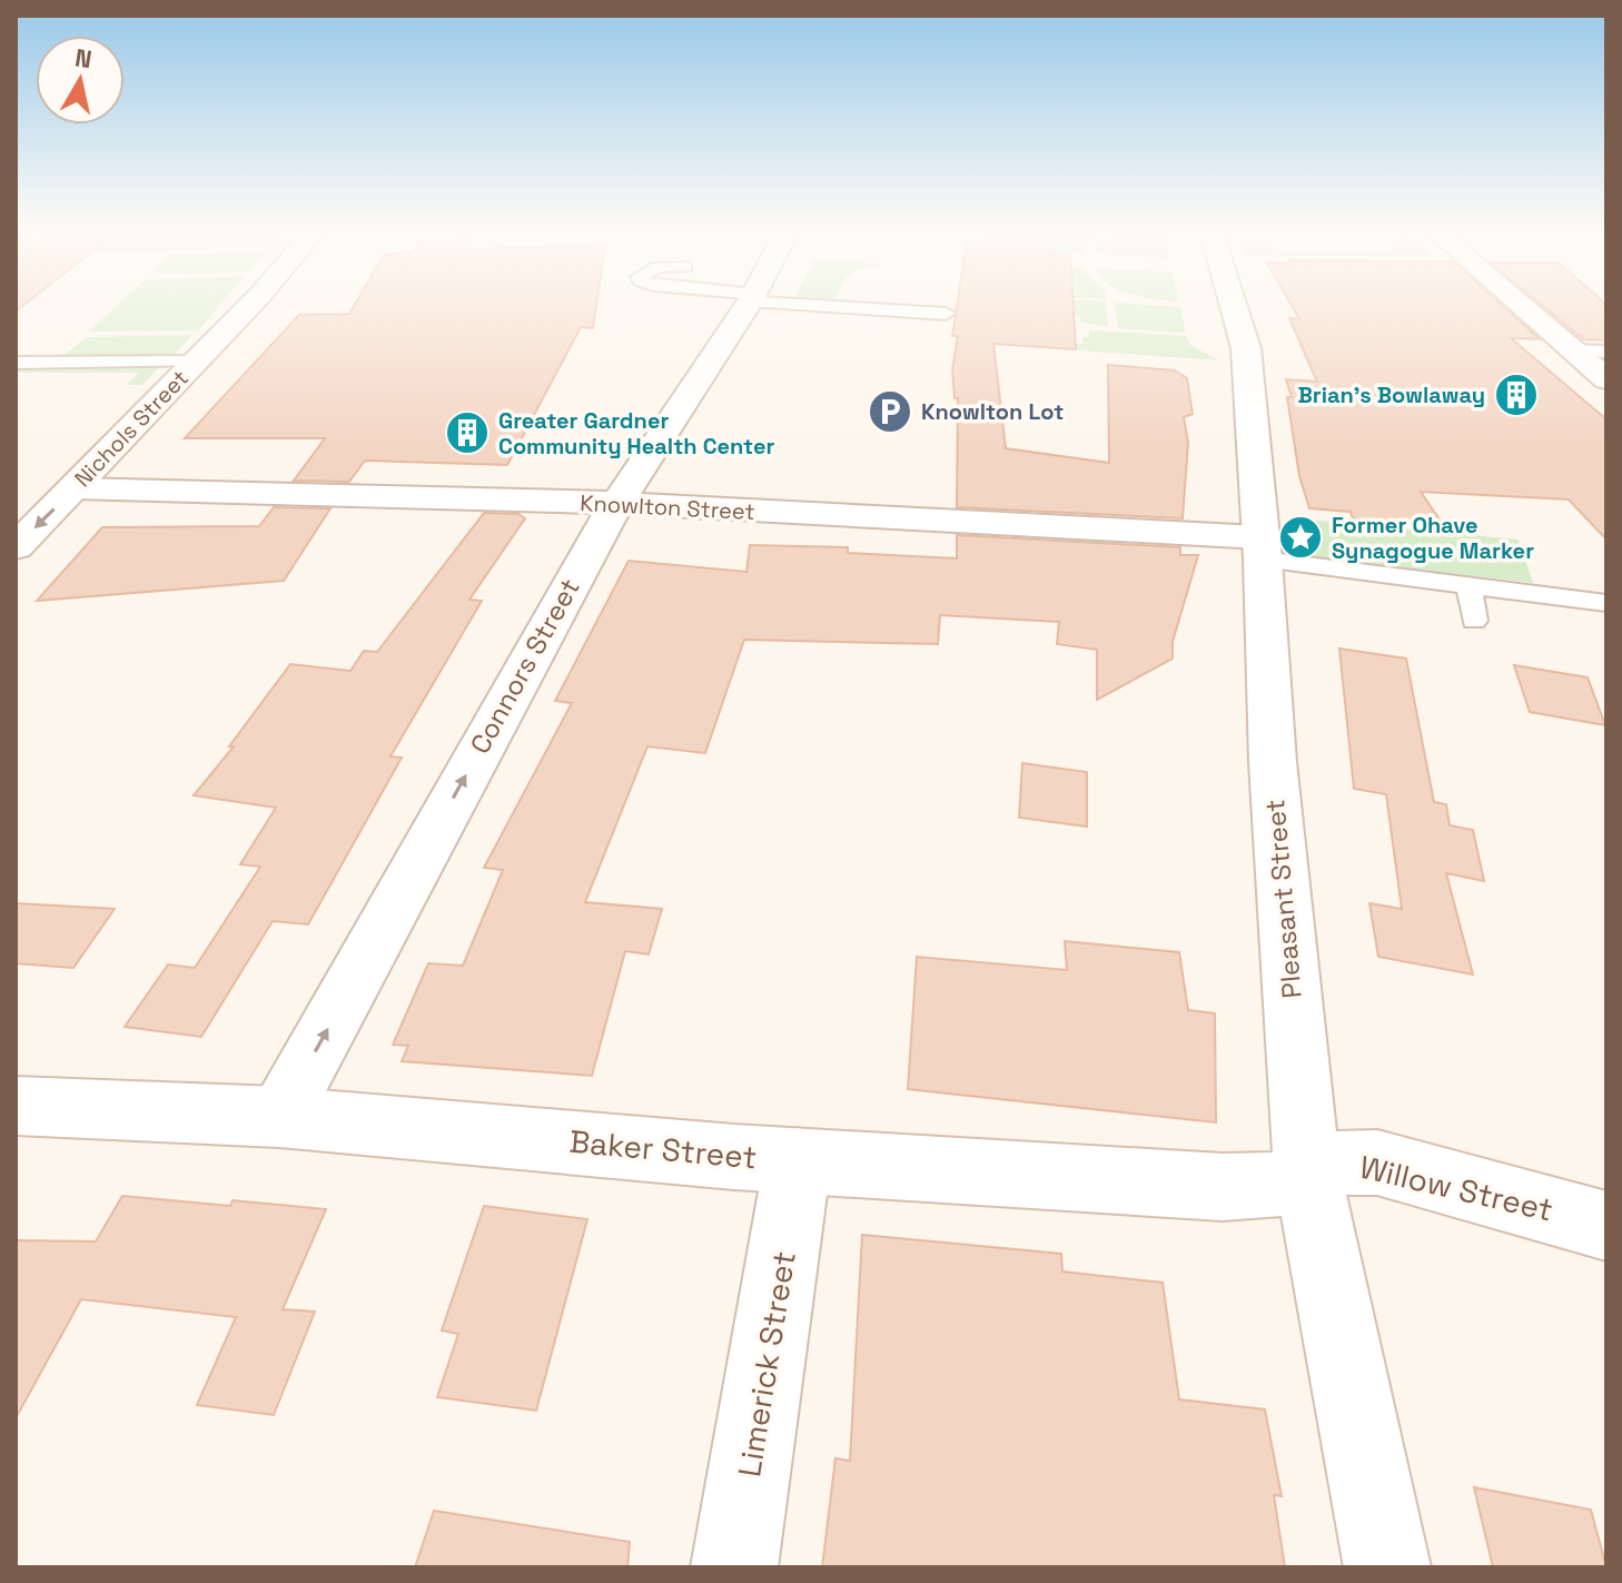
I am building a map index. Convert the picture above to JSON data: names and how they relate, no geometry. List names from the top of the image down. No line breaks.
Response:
{"streets":{"street":["Nichols Street","Knowlton Street","Connors Street","Pleasant Street","Baker Street","Willow Street","Limerick Street"]},"crossings":[["Nichols Street","Knowlton Street"],["Knowlton Street","Connors Street"],["Knowlton Street","Pleasant Street"],["Connors Street","Baker Street"],["Pleasant Street","Baker Street"],["Pleasant Street","Willow Street"],["Baker Street","Willow Street"],["Baker Street","Limerick Street"]],"one_way":["Connors Street"],"places":{"building":["Brian's Bowlaway","Greater Gardner Community Health Center"],"parking":["Knowlton Lot"],"place":["Former Ohave Synagogue Marker"]},"north":"top"}
